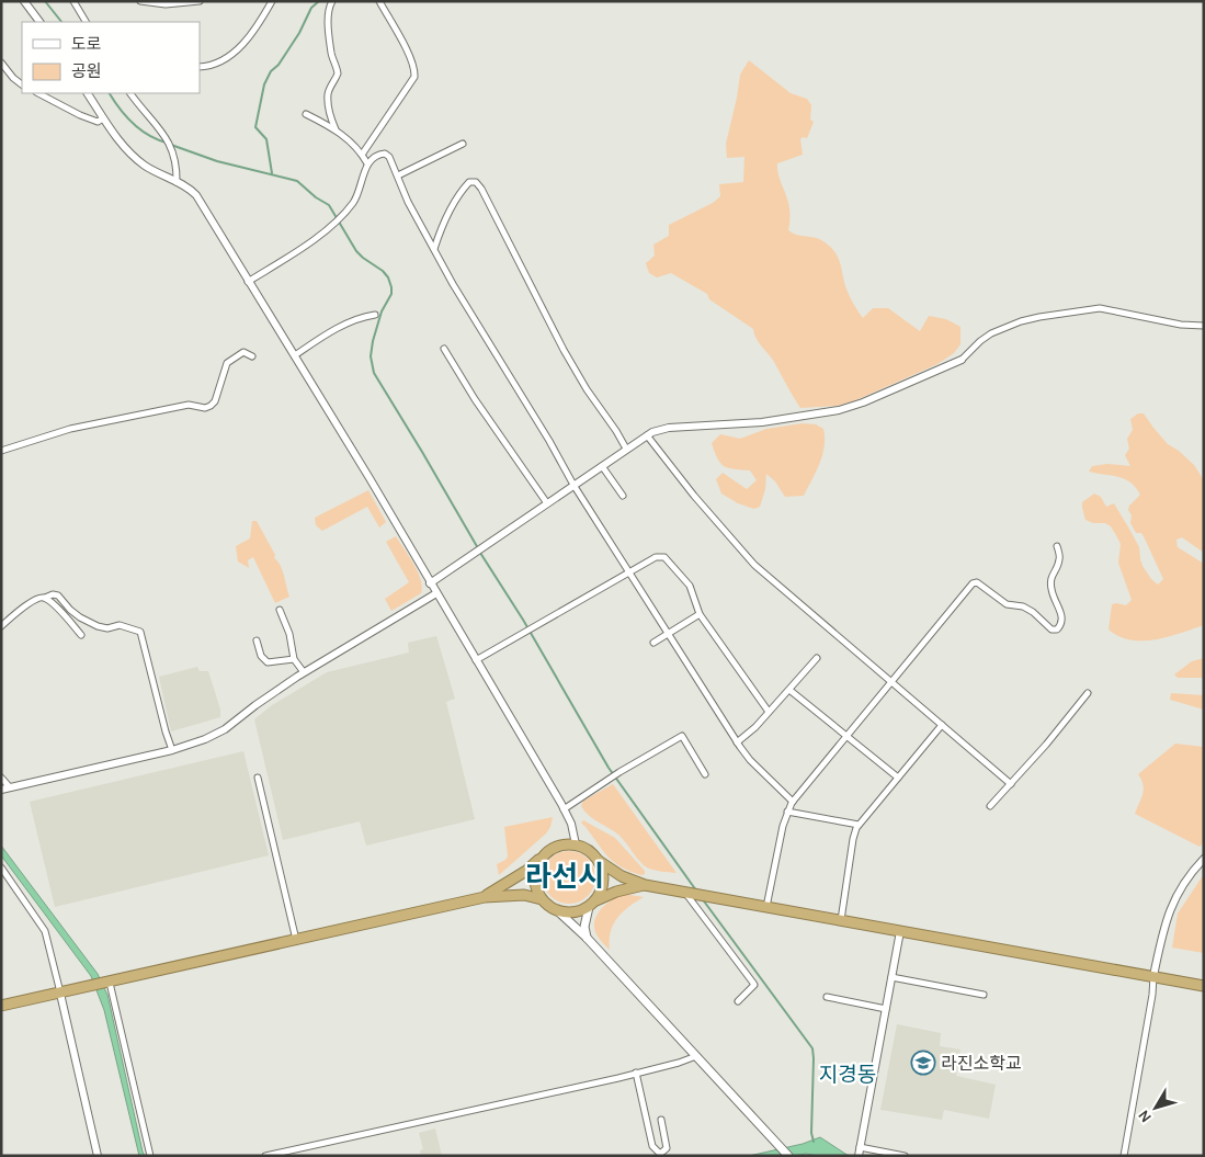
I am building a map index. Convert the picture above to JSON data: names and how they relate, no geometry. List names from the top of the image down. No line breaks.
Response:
{"districts":["라선시","지경동"],"places":{"school or university":["라진소학교"]},"legend":["도로","공원"],"north":"bottom left"}
